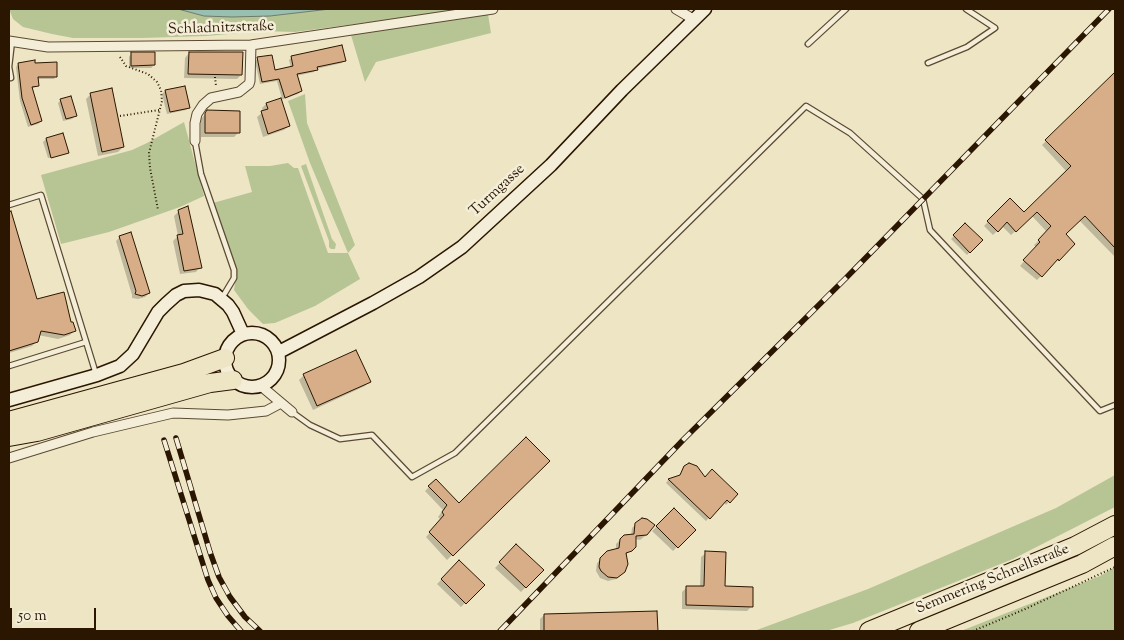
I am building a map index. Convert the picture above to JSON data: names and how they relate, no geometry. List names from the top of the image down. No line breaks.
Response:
{"streets":{"highway":["Semmering Schnellstraße"],"main road":["Turmgasse"],"street":["Schladnitzstraße"]},"scale_bar":"50 m"}
